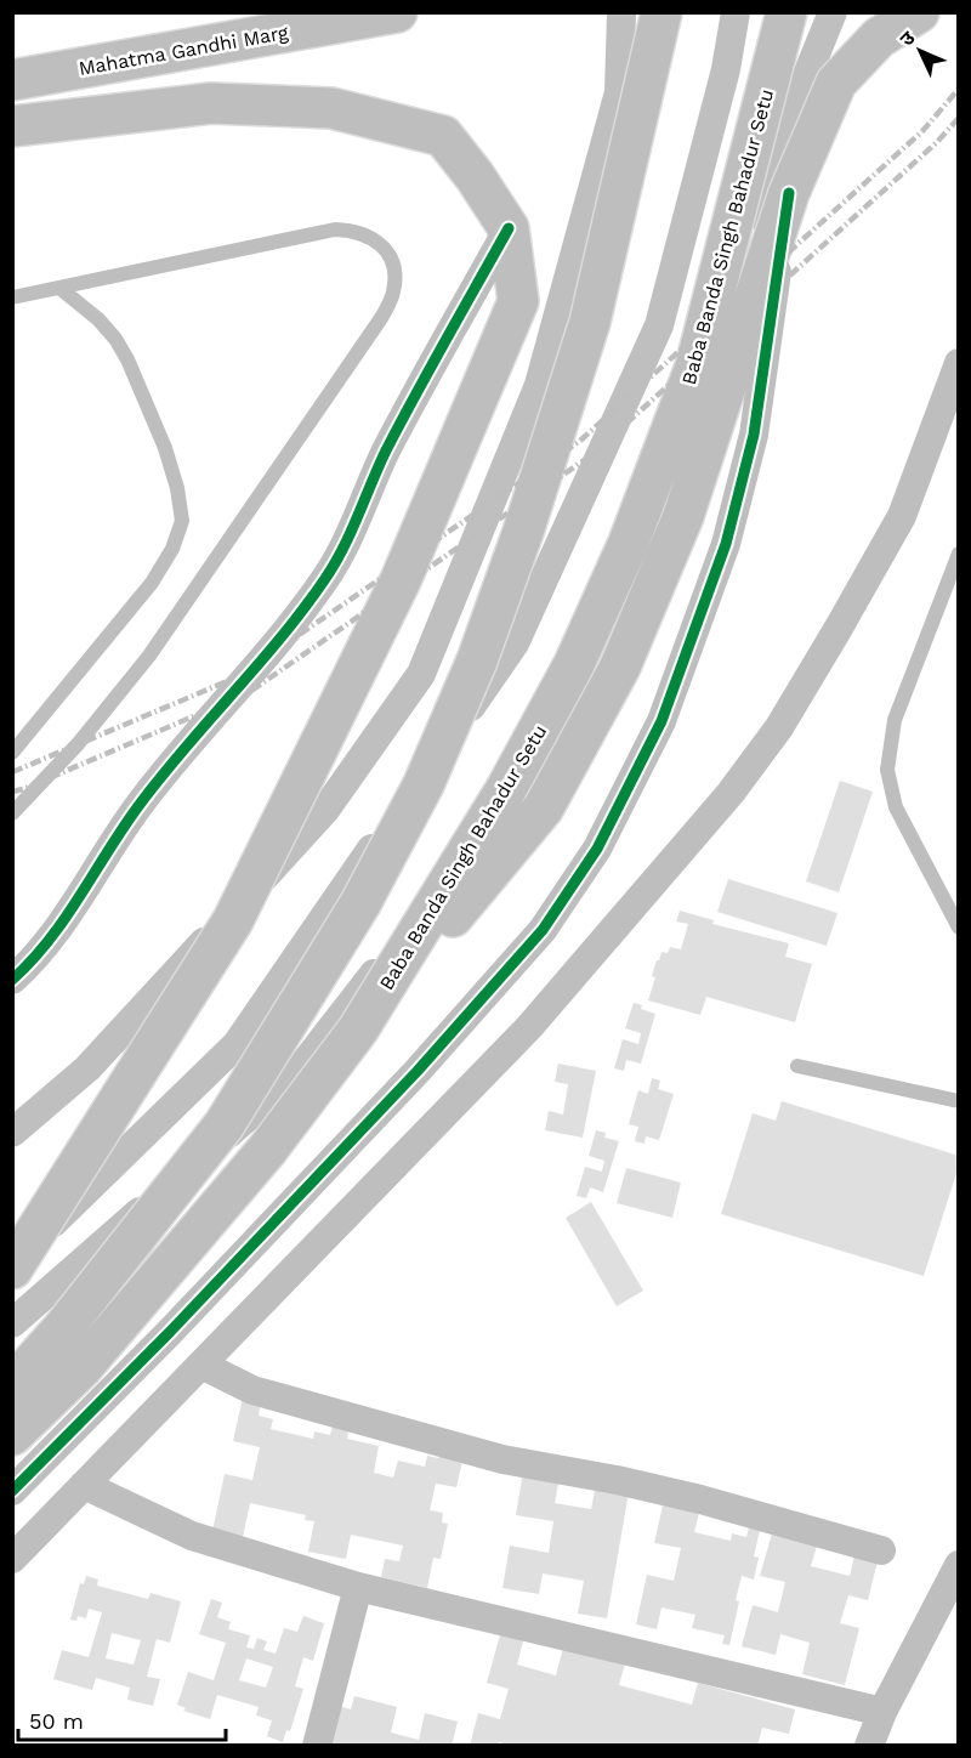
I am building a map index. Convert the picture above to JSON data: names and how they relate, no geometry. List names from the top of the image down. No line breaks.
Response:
{"streets":{"main road":["Mahatma Gandhi Marg","Baba Banda Singh Bahadur Setu"]},"scale_bar":"50 m","north":"top left"}
